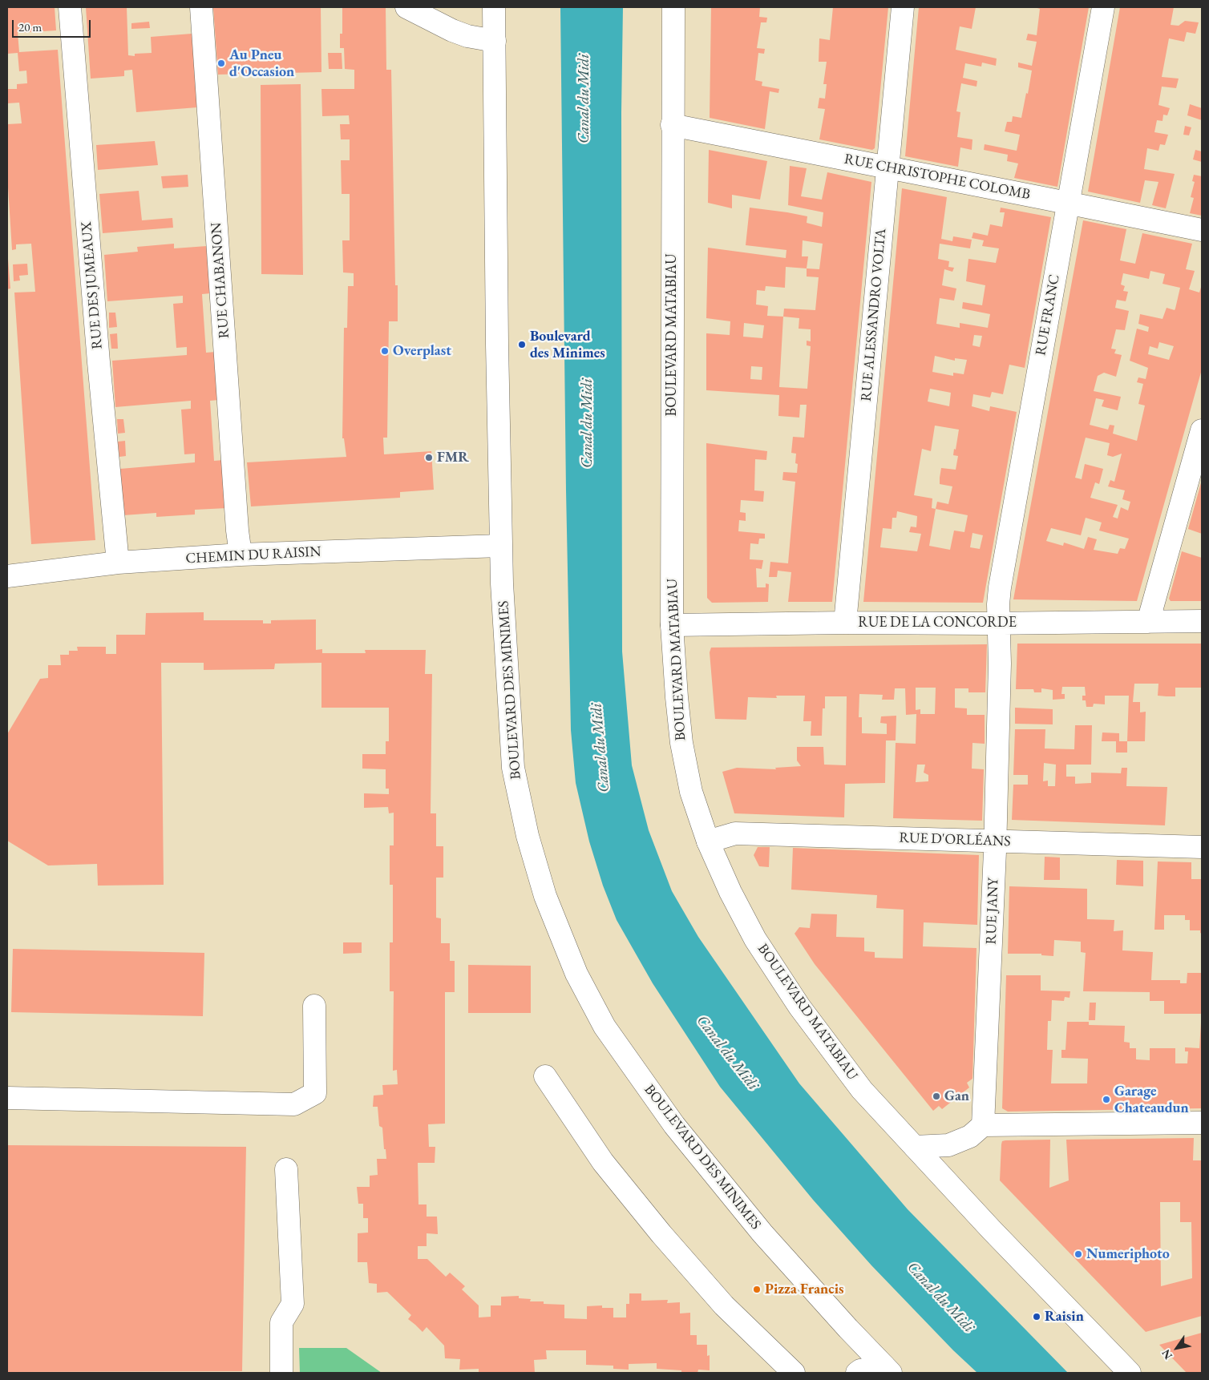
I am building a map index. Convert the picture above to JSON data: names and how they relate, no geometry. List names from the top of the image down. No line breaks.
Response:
{"streets":{"street":["RUE CHRISTOPHE COLOMB","RUE CHABANON","RUE DES JUMEAUX","RUE ALESSANDRO VOLTA","RUE FRANC","BOULEVARD MATABIAU","CHEMIN DU RAISIN","RUE DE LA CONCORDE","BOULEVARD DES MINIMES","RUE D'ORLÉANS","RUE JANY"]},"crossings":[["RUE CHRISTOPHE COLOMB","RUE ALESSANDRO VOLTA"],["RUE CHRISTOPHE COLOMB","RUE FRANC"],["RUE CHRISTOPHE COLOMB","BOULEVARD MATABIAU"],["RUE CHABANON","CHEMIN DU RAISIN"],["RUE DES JUMEAUX","CHEMIN DU RAISIN"],["RUE ALESSANDRO VOLTA","RUE DE LA CONCORDE"],["RUE FRANC","RUE DE LA CONCORDE"],["RUE FRANC","RUE JANY"],["BOULEVARD MATABIAU","RUE DE LA CONCORDE"],["BOULEVARD MATABIAU","RUE D'ORLÉANS"],["CHEMIN DU RAISIN","BOULEVARD DES MINIMES"],["RUE DE LA CONCORDE","RUE JANY"],["RUE D'ORLÉANS","RUE JANY"]],"water":["Canal du Midi"],"places":["Au Pneu d'Occasion","Boulevard des Minimes","Overplast","FMR","Gan","Garage Chateaudun","Numeriphoto","Pizza Francis","Raisin"],"scale_bar":"20 m","north":"bottom left"}
